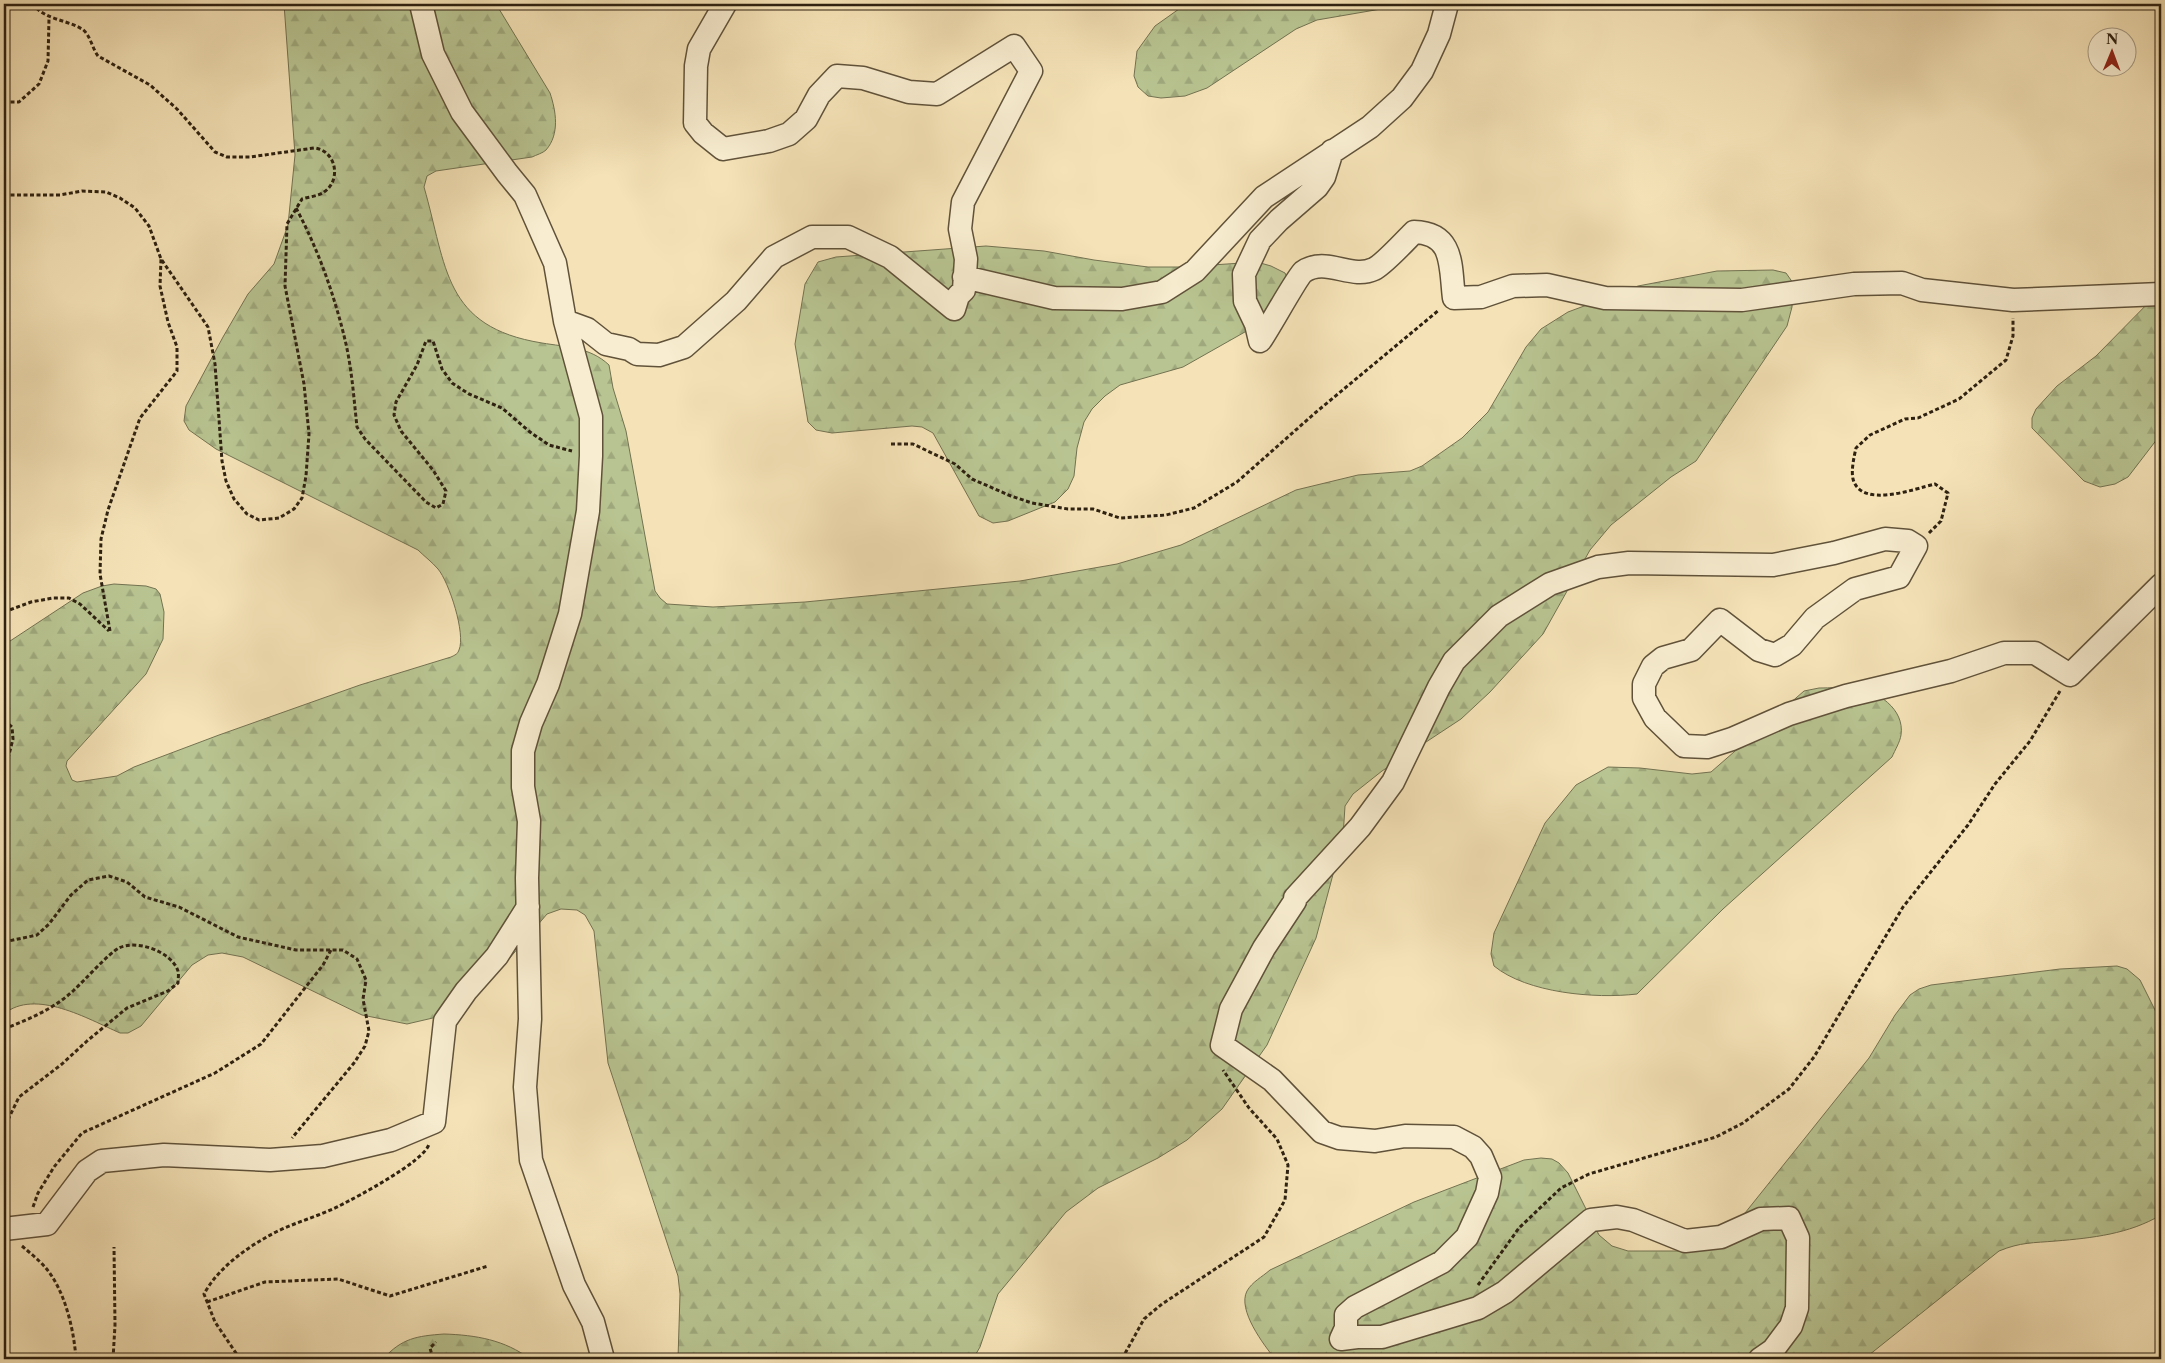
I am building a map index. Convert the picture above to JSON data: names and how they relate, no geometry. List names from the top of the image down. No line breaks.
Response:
{"north":"top"}
